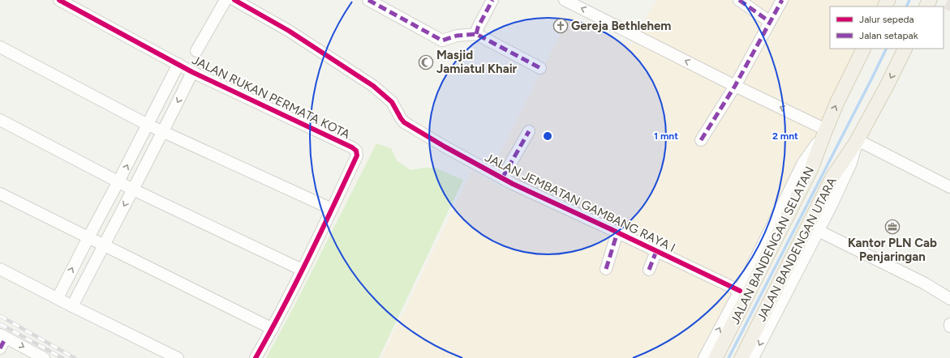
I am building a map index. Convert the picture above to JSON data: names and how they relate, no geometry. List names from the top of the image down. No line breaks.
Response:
{"streets":{"main road":["JALAN BANDENGAN SELATAN","JALAN BANDENGAN UTARA"],"street":["JALAN RUKAN PERMATA KOTA","JALAN JEMBATAN GAMBANG RAYA I"]},"crossings":[["JALAN JEMBATAN GAMBANG RAYA I","JALAN BANDENGAN SELATAN"]],"places":{"church":["Gereja Bethlehem"],"mosque":["Masjid Jamiatul Khair"],"office":["Kantor PLN Cab Penjaringan"]},"legend":["Jalur sepeda","Jalan setapak"],"rings":["1 mnt","2 mnt"]}
